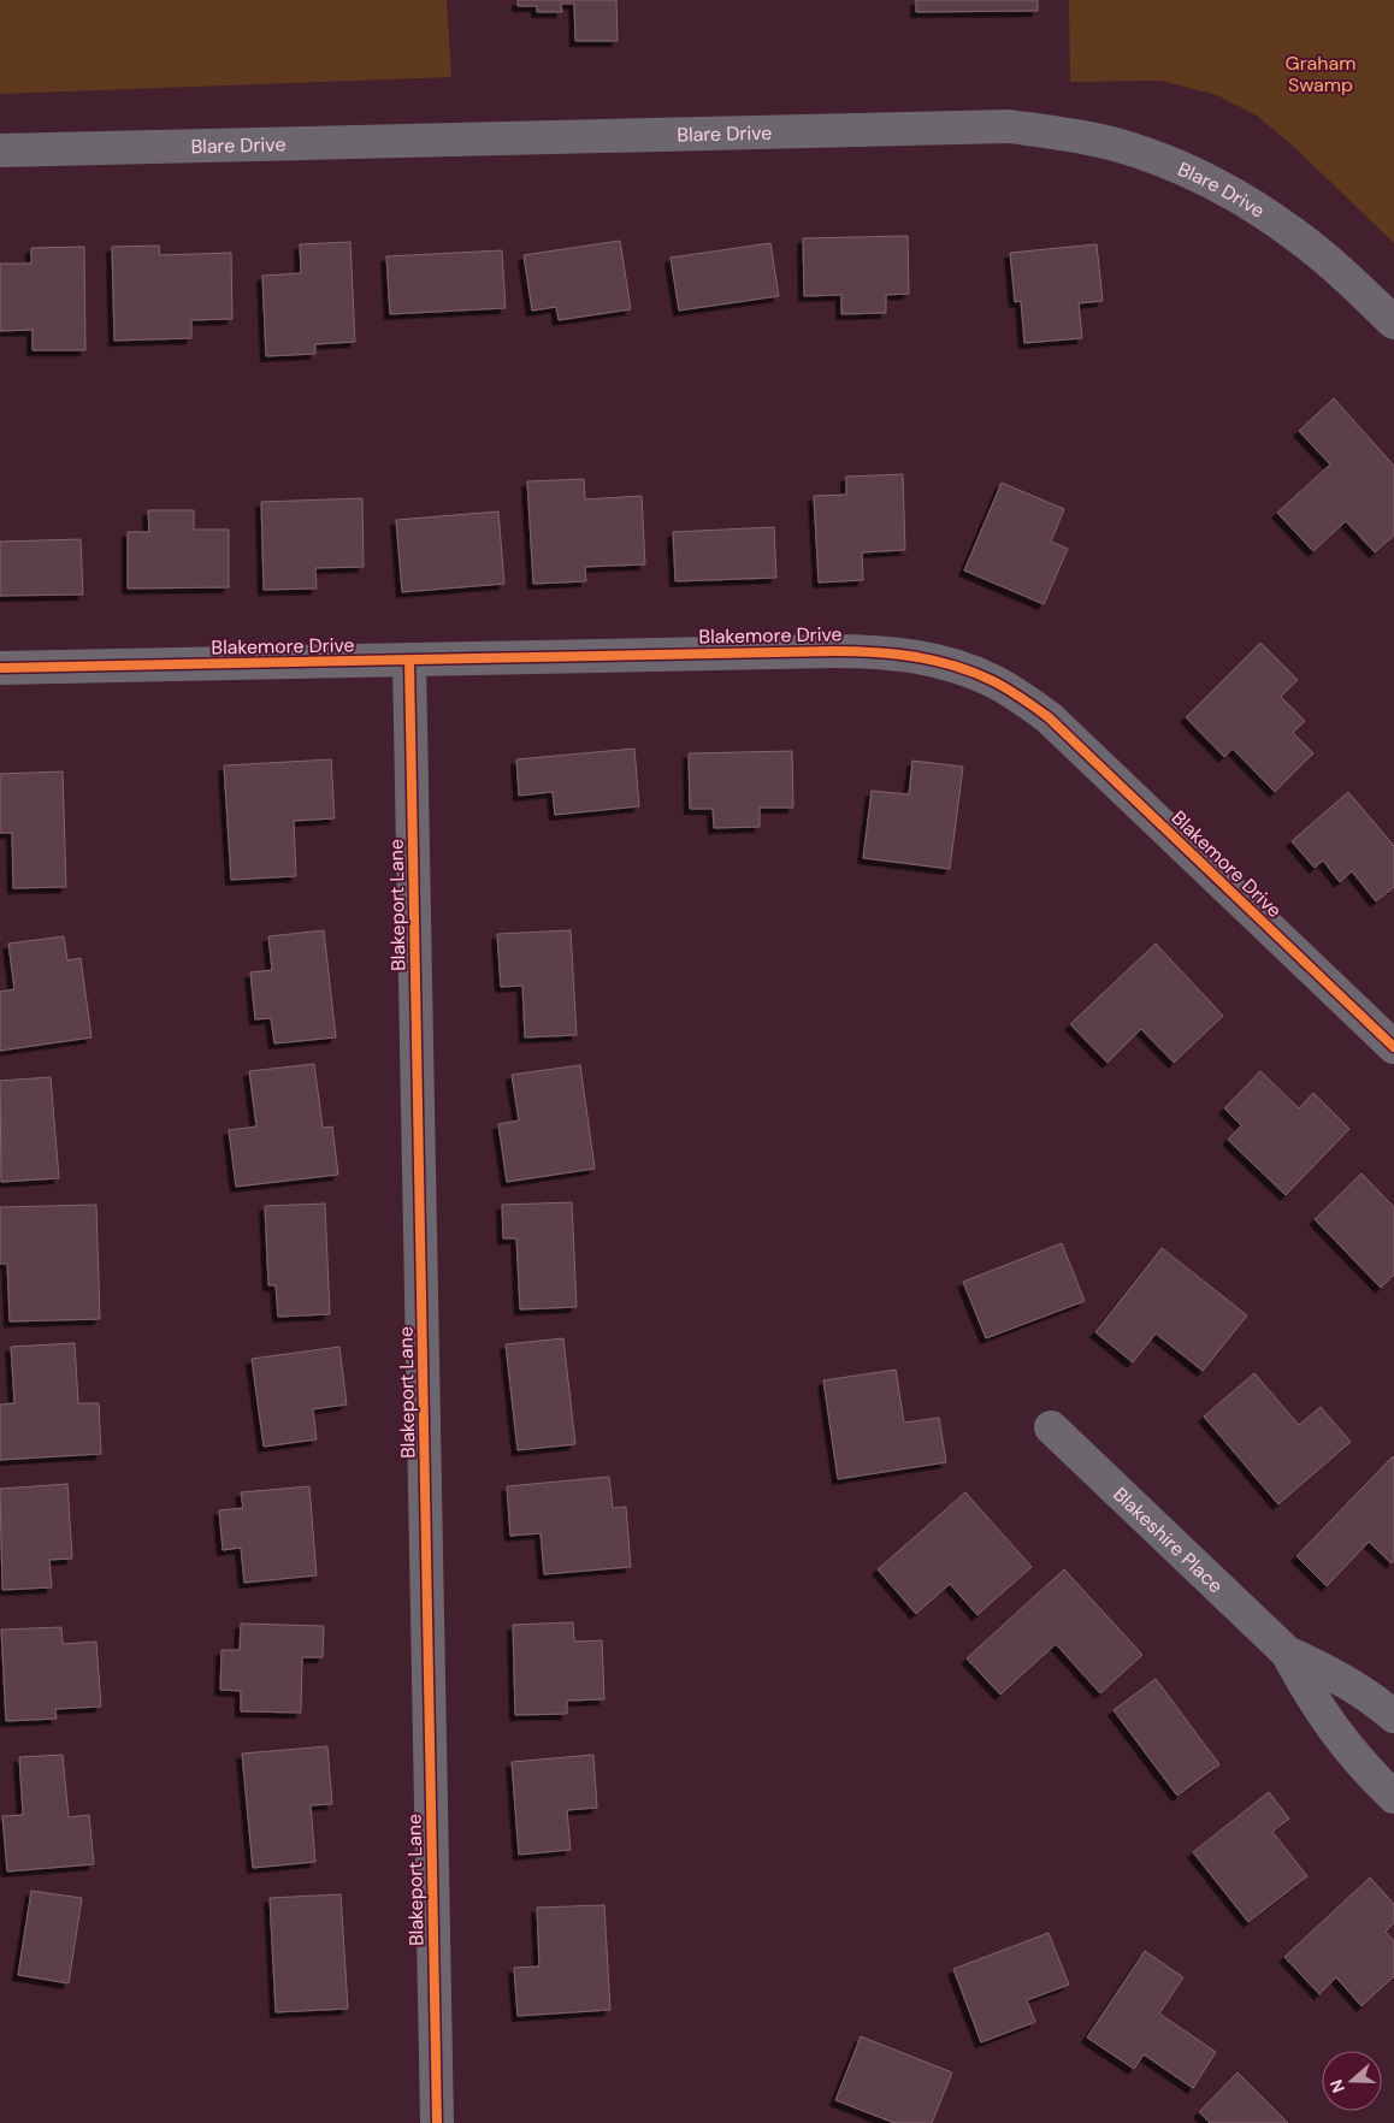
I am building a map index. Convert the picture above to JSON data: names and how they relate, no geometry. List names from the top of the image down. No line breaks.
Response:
{"streets":{"street":["Blare Drive","Blakemore Drive","Blakeport Lane","Blakeshire Place"]},"crossings":[["Blakemore Drive","Blakeport Lane"]],"parks":["Graham Swamp"],"north":"left"}
